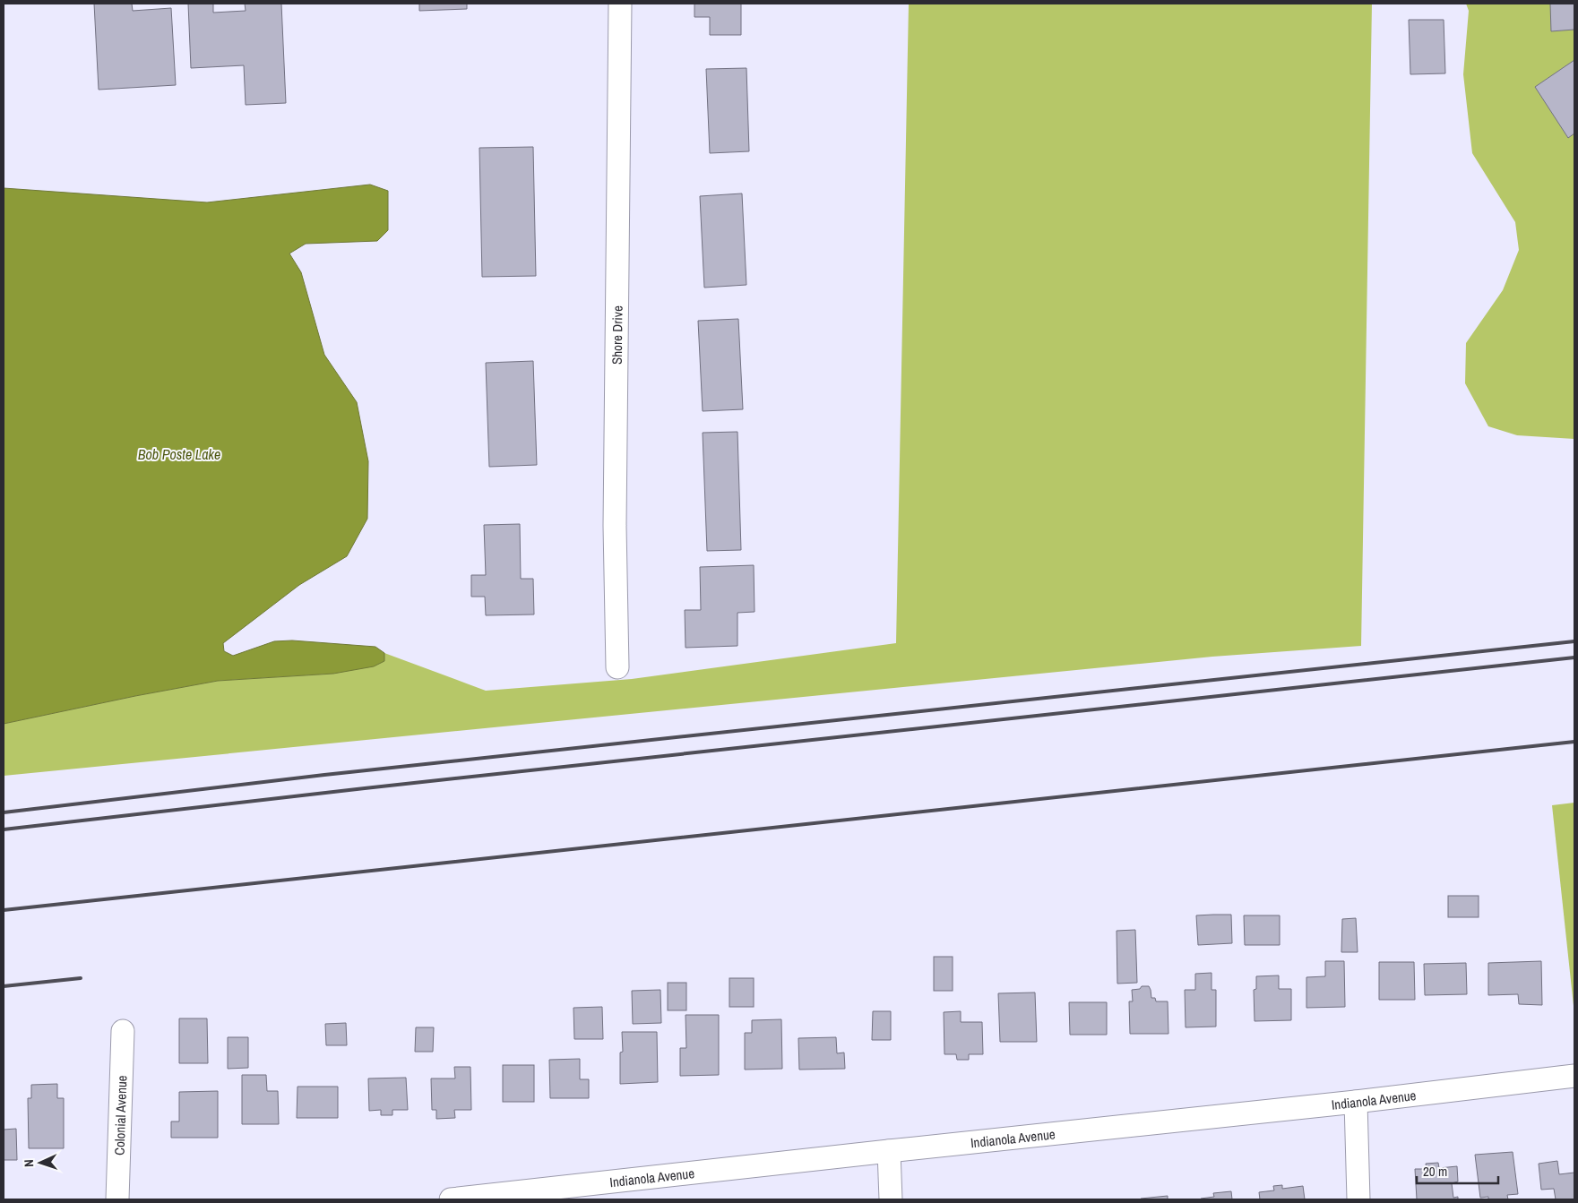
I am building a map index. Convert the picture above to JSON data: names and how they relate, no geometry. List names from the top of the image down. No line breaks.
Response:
{"streets":{"street":["Shore Drive","Indianola Avenue","Colonial Avenue"]},"water":["Bob Poste Lake"],"scale_bar":"20 m","north":"left"}
